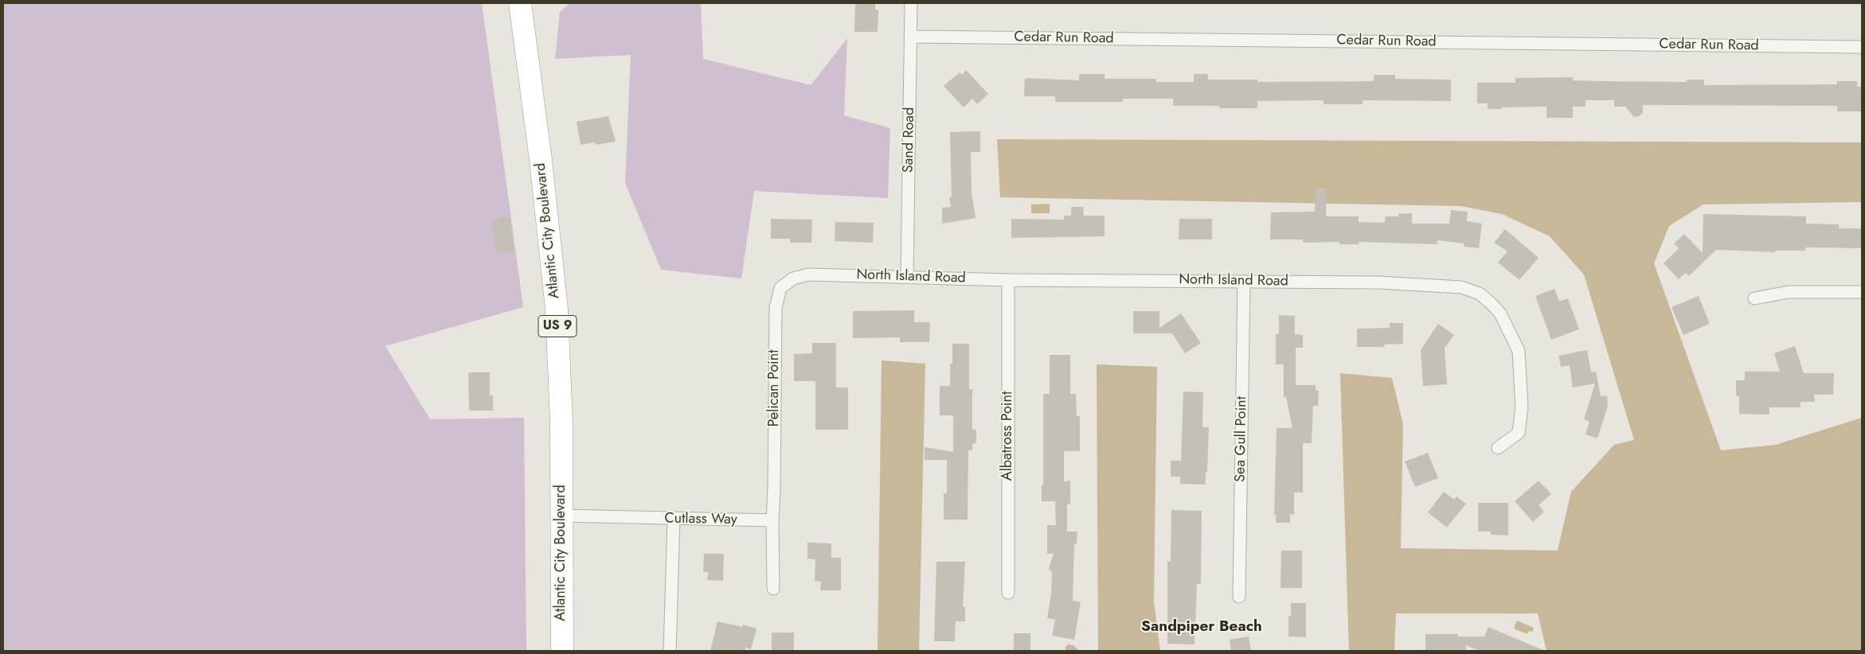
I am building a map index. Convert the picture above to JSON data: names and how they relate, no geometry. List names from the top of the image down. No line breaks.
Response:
{"streets":{"highway":["Atlantic City Boulevard","US 9"],"street":["Cedar Run Road","Sand Road","North Island Road","Pelican Point","Albatross Point","Sea Gull Point","Cutlass Way"]},"crossings":[["Cedar Run Road","Sand Road"],["Sand Road","North Island Road"],["Atlantic City Boulevard","Cutlass Way"],["North Island Road","Pelican Point"],["North Island Road","Albatross Point"],["North Island Road","Sea Gull Point"],["Pelican Point","Cutlass Way"]],"districts":["Sandpiper Beach"]}
